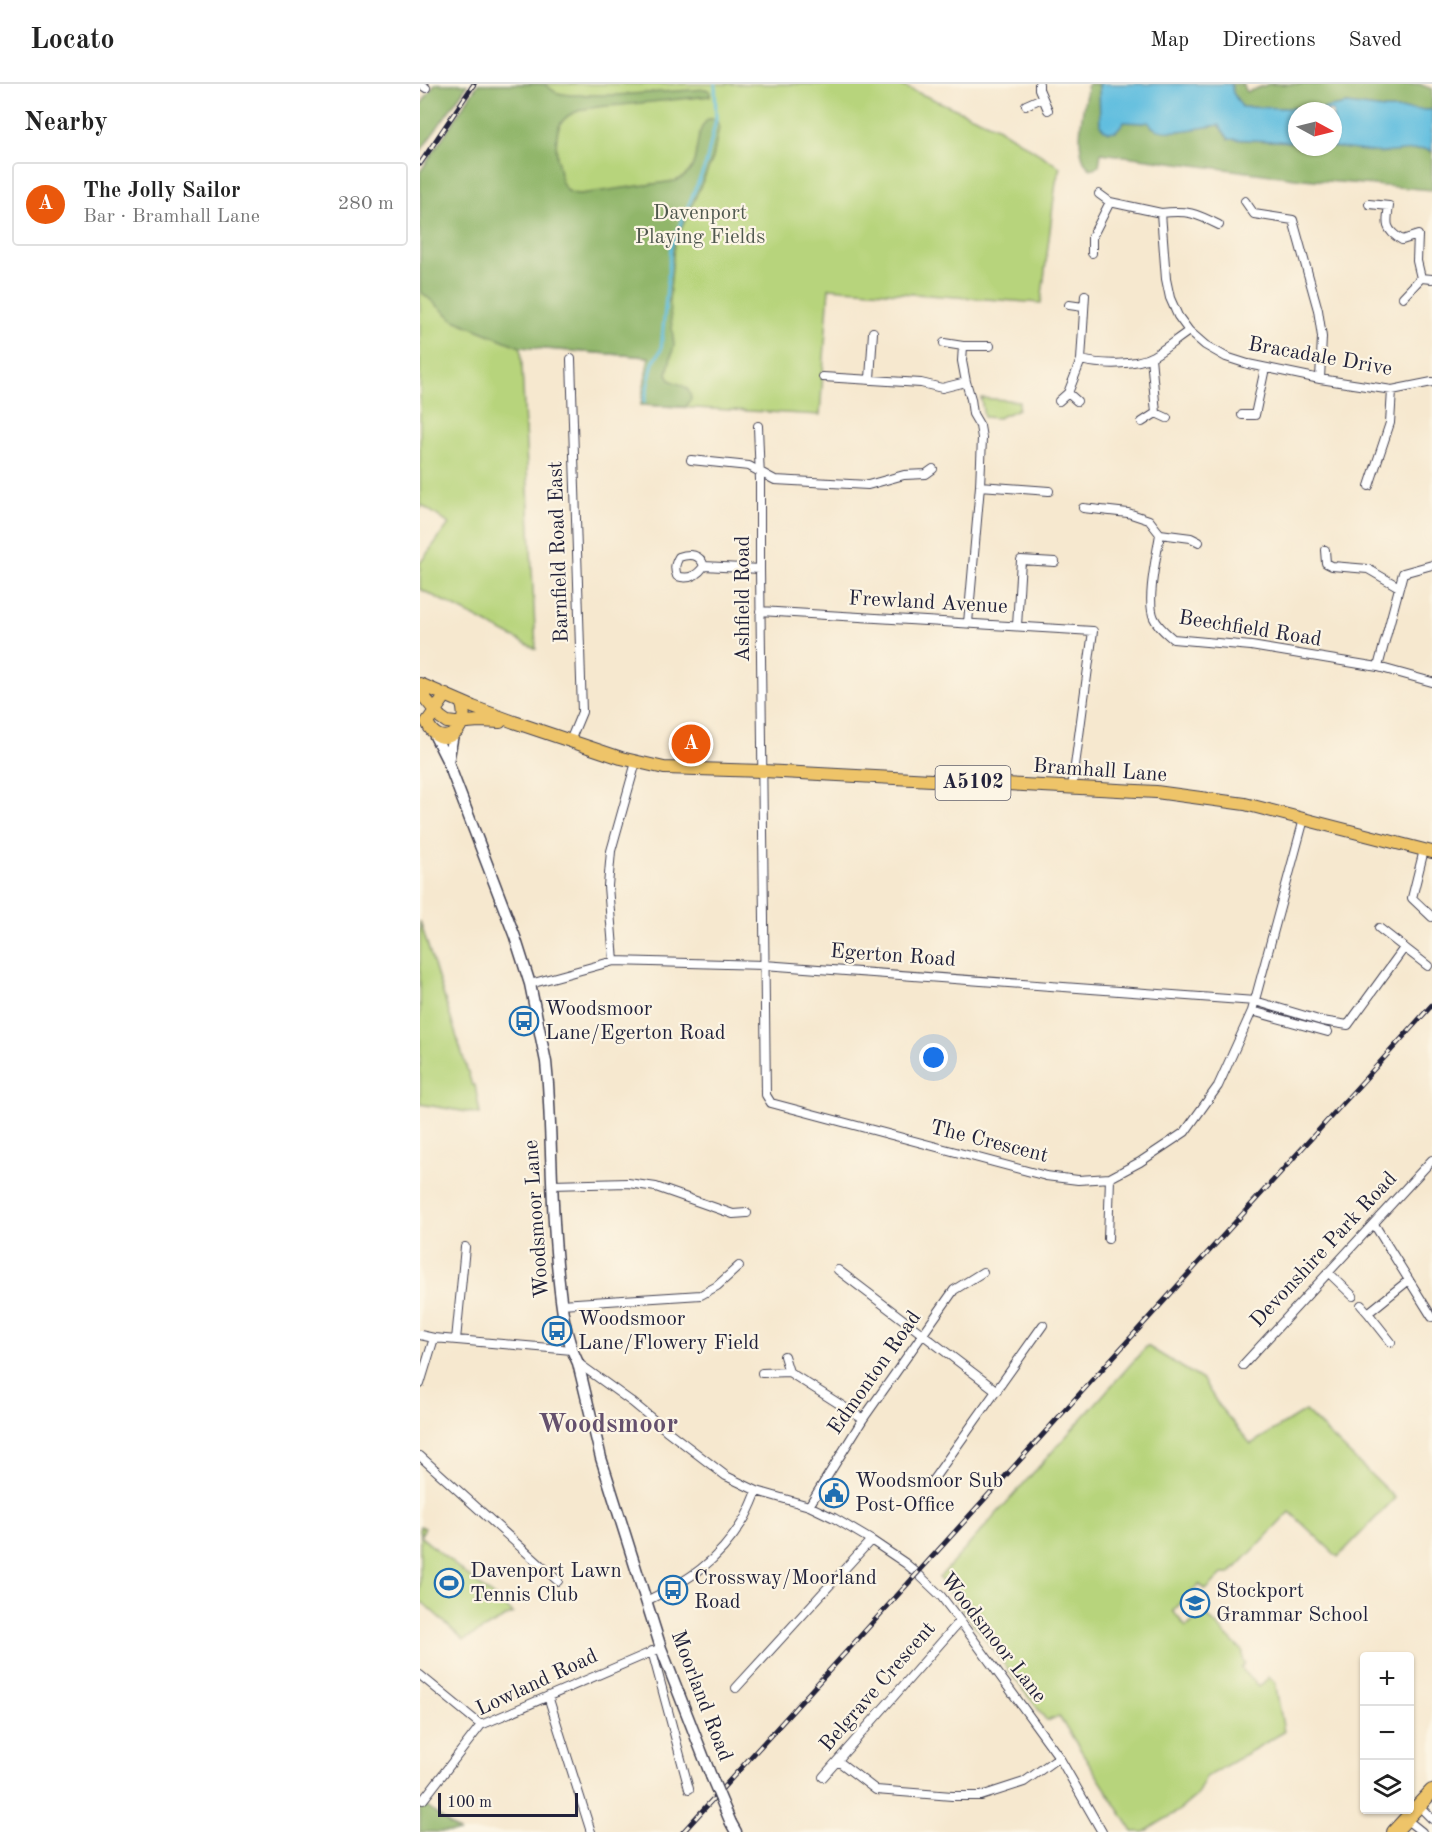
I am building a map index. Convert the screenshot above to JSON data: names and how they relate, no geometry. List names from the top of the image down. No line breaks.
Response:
{"streets":{"main road":["Bramhall Lane","A5102"],"street":["Bracadale Drive","Barnfield Road East","Ashfield Road","Frewland Avenue","Beechfield Road","Egerton Road","The Crescent","Woodsmoor Lane","Devonshire Park Road","Edmonton Road","Lowland Road","Belgrave Crescent","Moorland Road"]},"crossings":[["Barnfield Road East","Bramhall Lane"],["Ashfield Road","Frewland Avenue"],["Ashfield Road","Bramhall Lane"],["Ashfield Road","The Crescent"],["Frewland Avenue","Bramhall Lane"],["Bramhall Lane","The Crescent"],["Egerton Road","The Crescent"],["Egerton Road","Woodsmoor Lane"],["Woodsmoor Lane","Edmonton Road"],["Woodsmoor Lane","Belgrave Crescent"],["Woodsmoor Lane","Moorland Road"],["Lowland Road","Moorland Road"]],"districts":["Woodsmoor"],"parks":["Davenport Playing Fields"],"places":{"bus stop":["Woodsmoor Lane/Egerton Road","Woodsmoor Lane/Flowery Field","Crossway/Moorland Road"],"public building":["Woodsmoor Sub Post-Office"],"sports":["Davenport Lawn Tennis Club"],"school or university":["Stockport Grammar School"]},"scale_bar":"100 m","north":"right","page":{"header":"Locato","nav":["Map","Directions","Saved"],"heading":"Nearby","list":[{"mark":"A","name":"The Jolly Sailor","note":"Bar · Bramhall Lane","value":"280 m"}],"pins":"A","map_buttons":["+","−"],"scale":"100 m"}}
